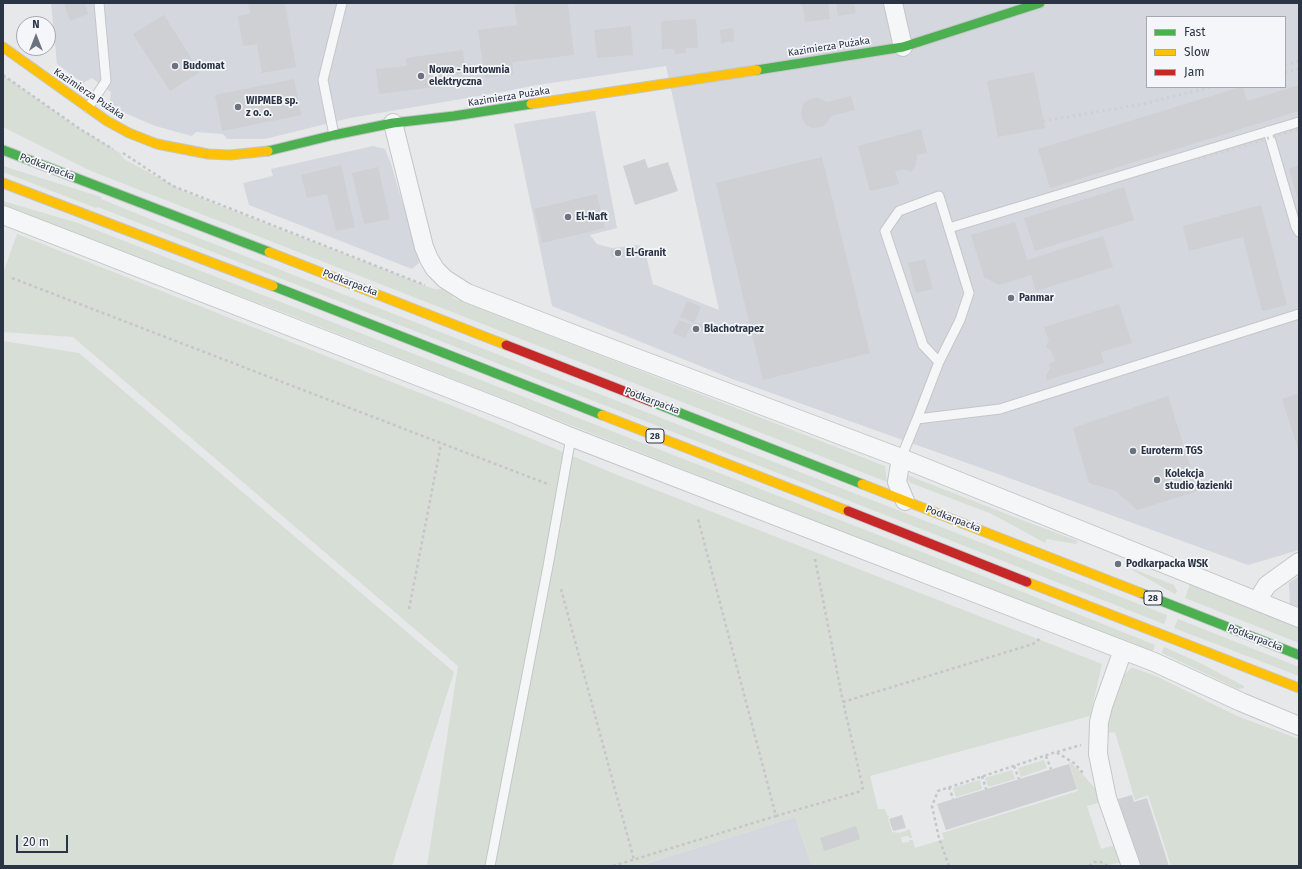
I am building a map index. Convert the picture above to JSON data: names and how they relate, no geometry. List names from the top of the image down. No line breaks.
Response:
{"streets":{"main road":["Kazimierza Pużaka","Podkarpacka","28"]},"places":["Budomat","Nowa - hurtownia elektryczna","WIPMEB sp. z o. o.","El-Naft","El-Granit","Panmar","Blachotrapez","Euroterm TGS","Kolekcja studio łazienki","Podkarpacka WSK"],"legend":["Fast","Slow","Jam"],"scale_bar":"20 m","north":"top"}
